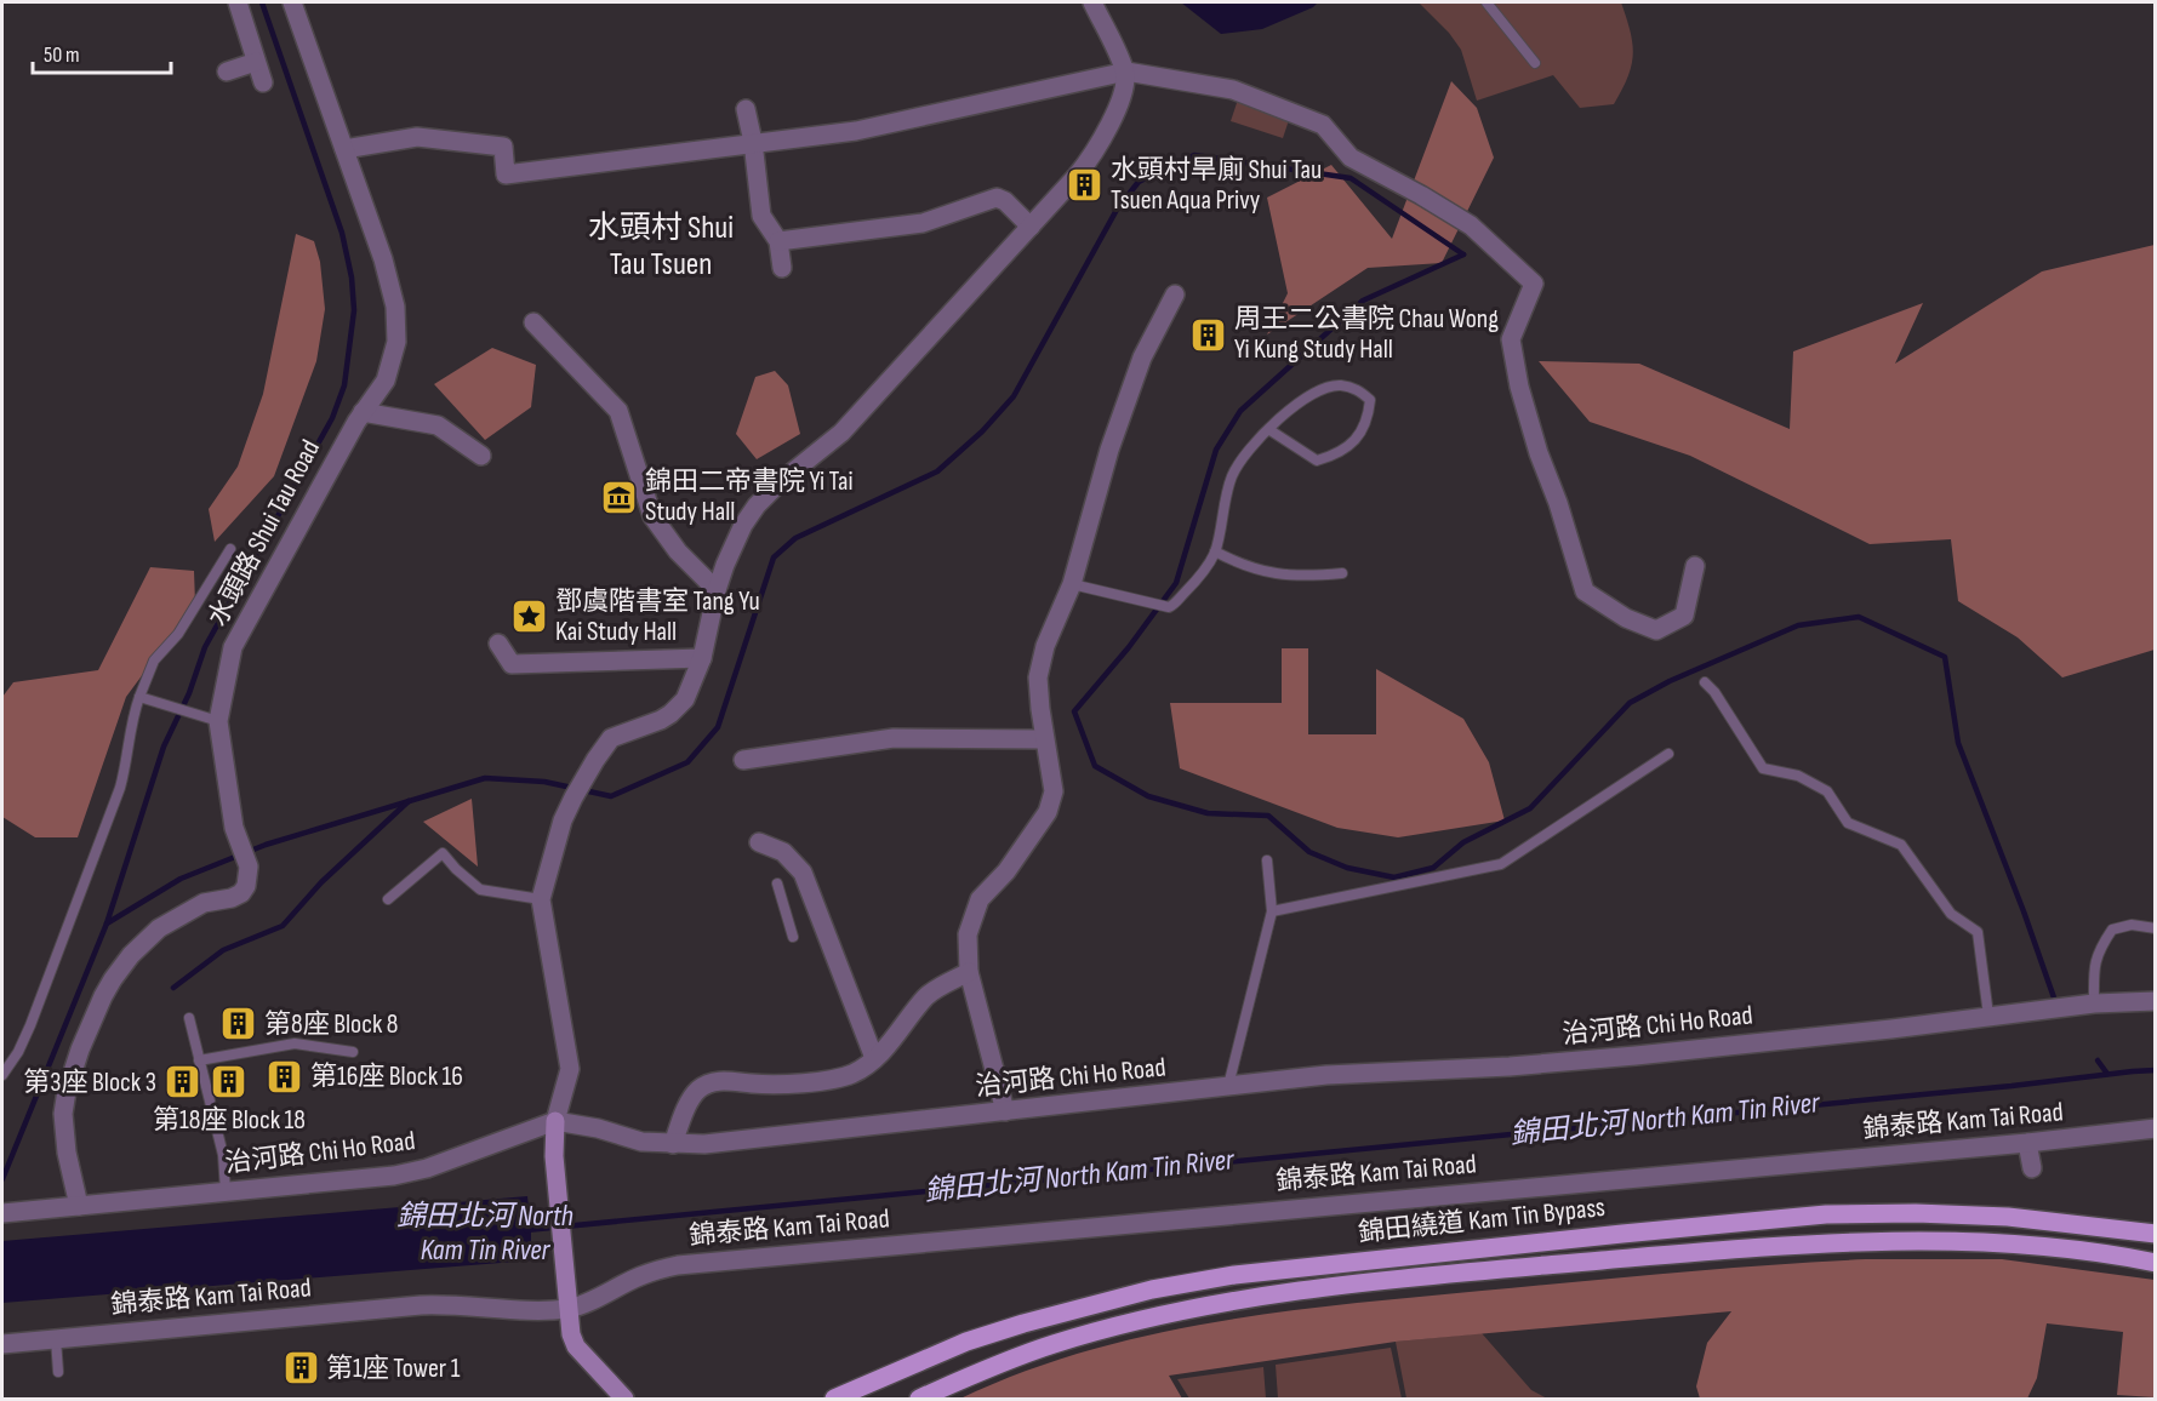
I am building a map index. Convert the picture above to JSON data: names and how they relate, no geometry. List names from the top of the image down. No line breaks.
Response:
{"streets":{"main road":["錦田繞道 Kam Tin Bypass"],"street":["水頭路 Shui Tau Road","治河路 Chi Ho Road","錦泰路 Kam Tai Road"]},"crossings":[["水頭路 Shui Tau Road","治河路 Chi Ho Road"]],"districts":["水頭村 Shui Tau Tsuen"],"water":["錦田北河 North Kam Tin River"],"places":{"building":["水頭村旱廁 Shui Tau Tsuen Aqua Privy","周王二公書院 Chau Wong Yi Kung Study Hall","第8座 Block 8","第16座 Block 16","第18座 Block 18","第3座 Block 3","第1座 Tower 1"],"museum":["錦田二帝書院 Yi Tai Study Hall"],"place":["鄧虞階書室 Tang Yu Kai Study Hall"]},"scale_bar":"50 m"}
